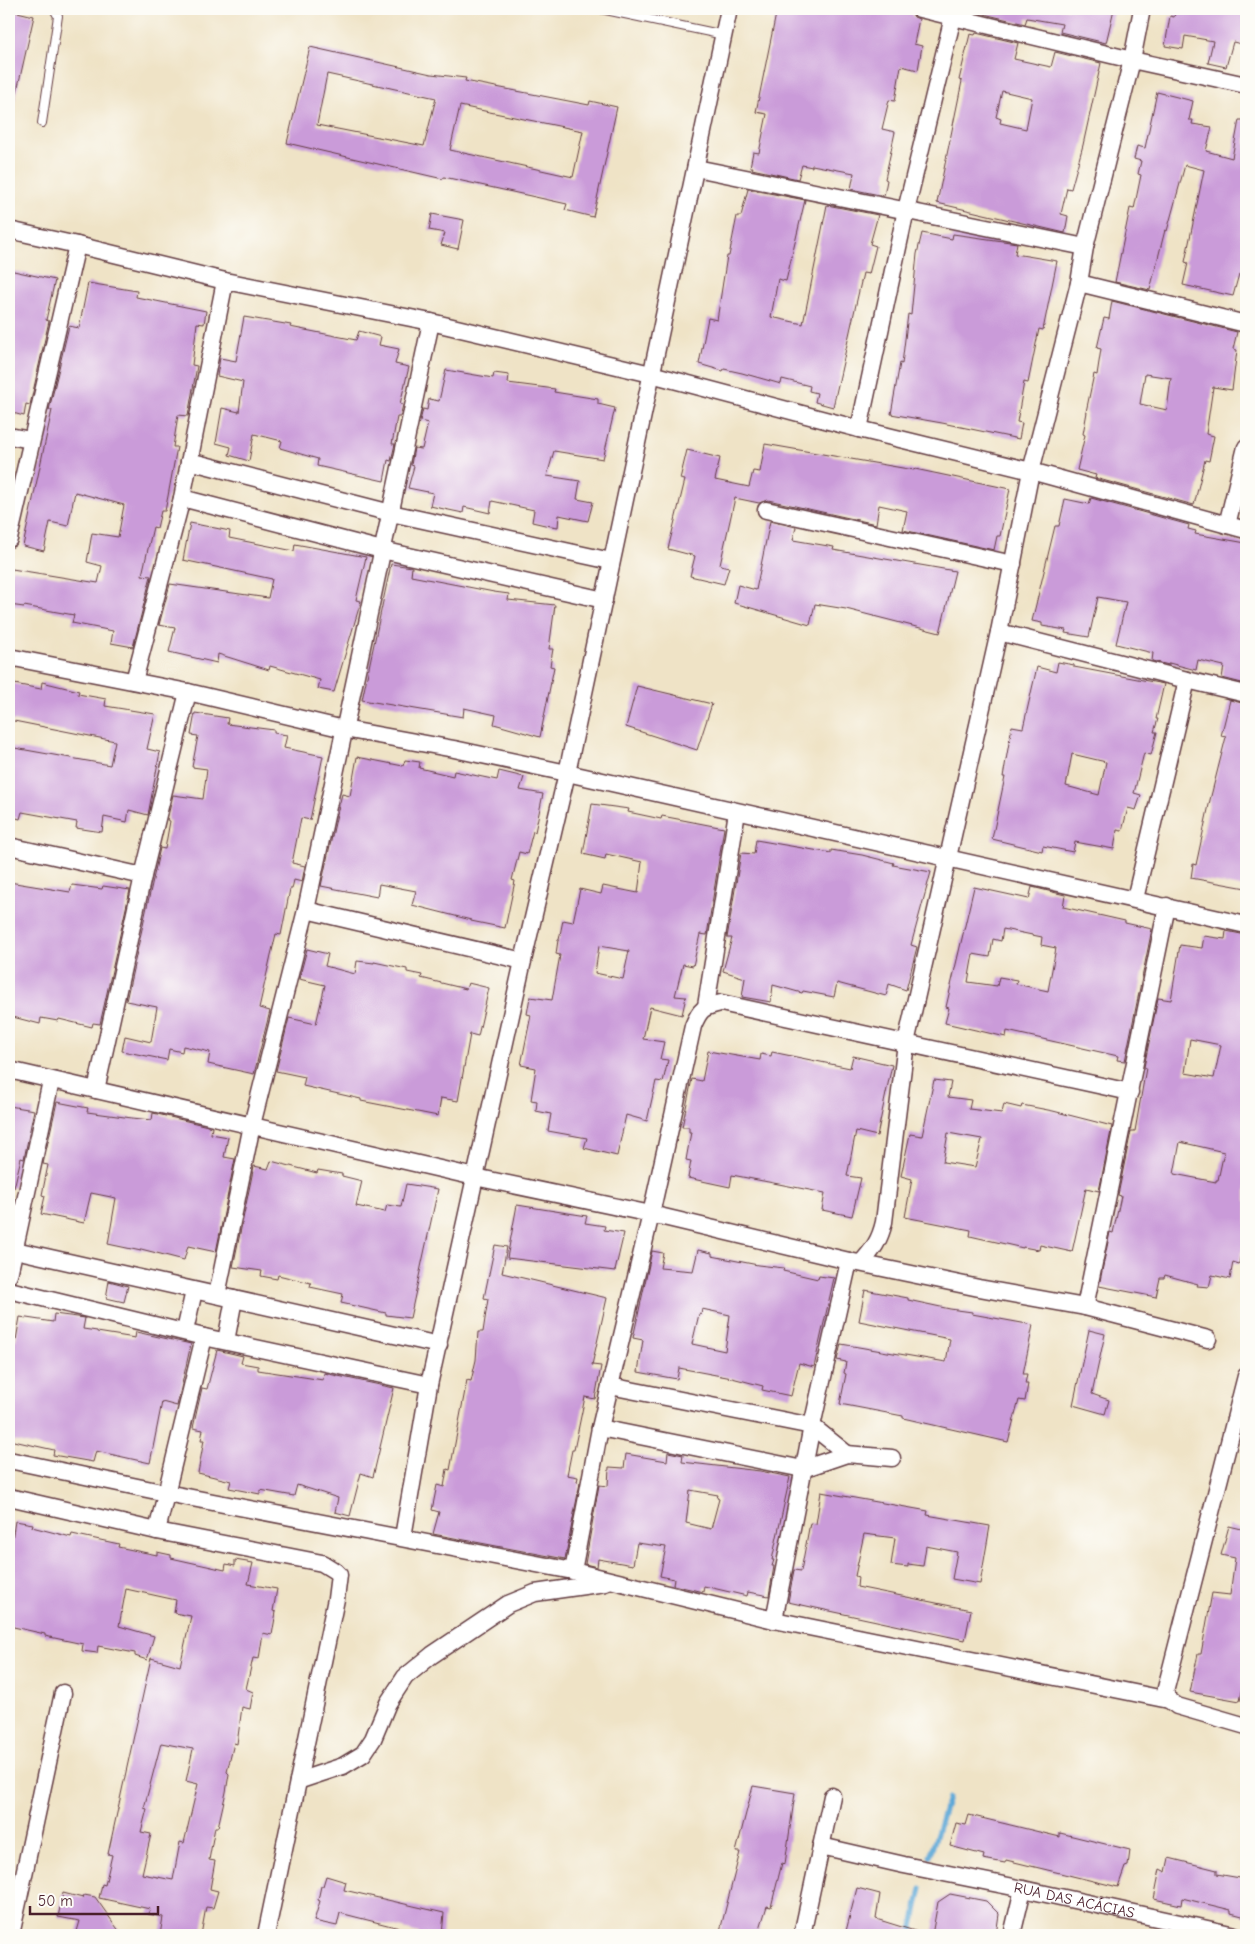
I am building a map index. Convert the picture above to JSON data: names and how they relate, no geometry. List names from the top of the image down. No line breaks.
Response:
{"streets":{"street":["RUA DAS ACÁCIAS"]},"scale_bar":"50 m"}
